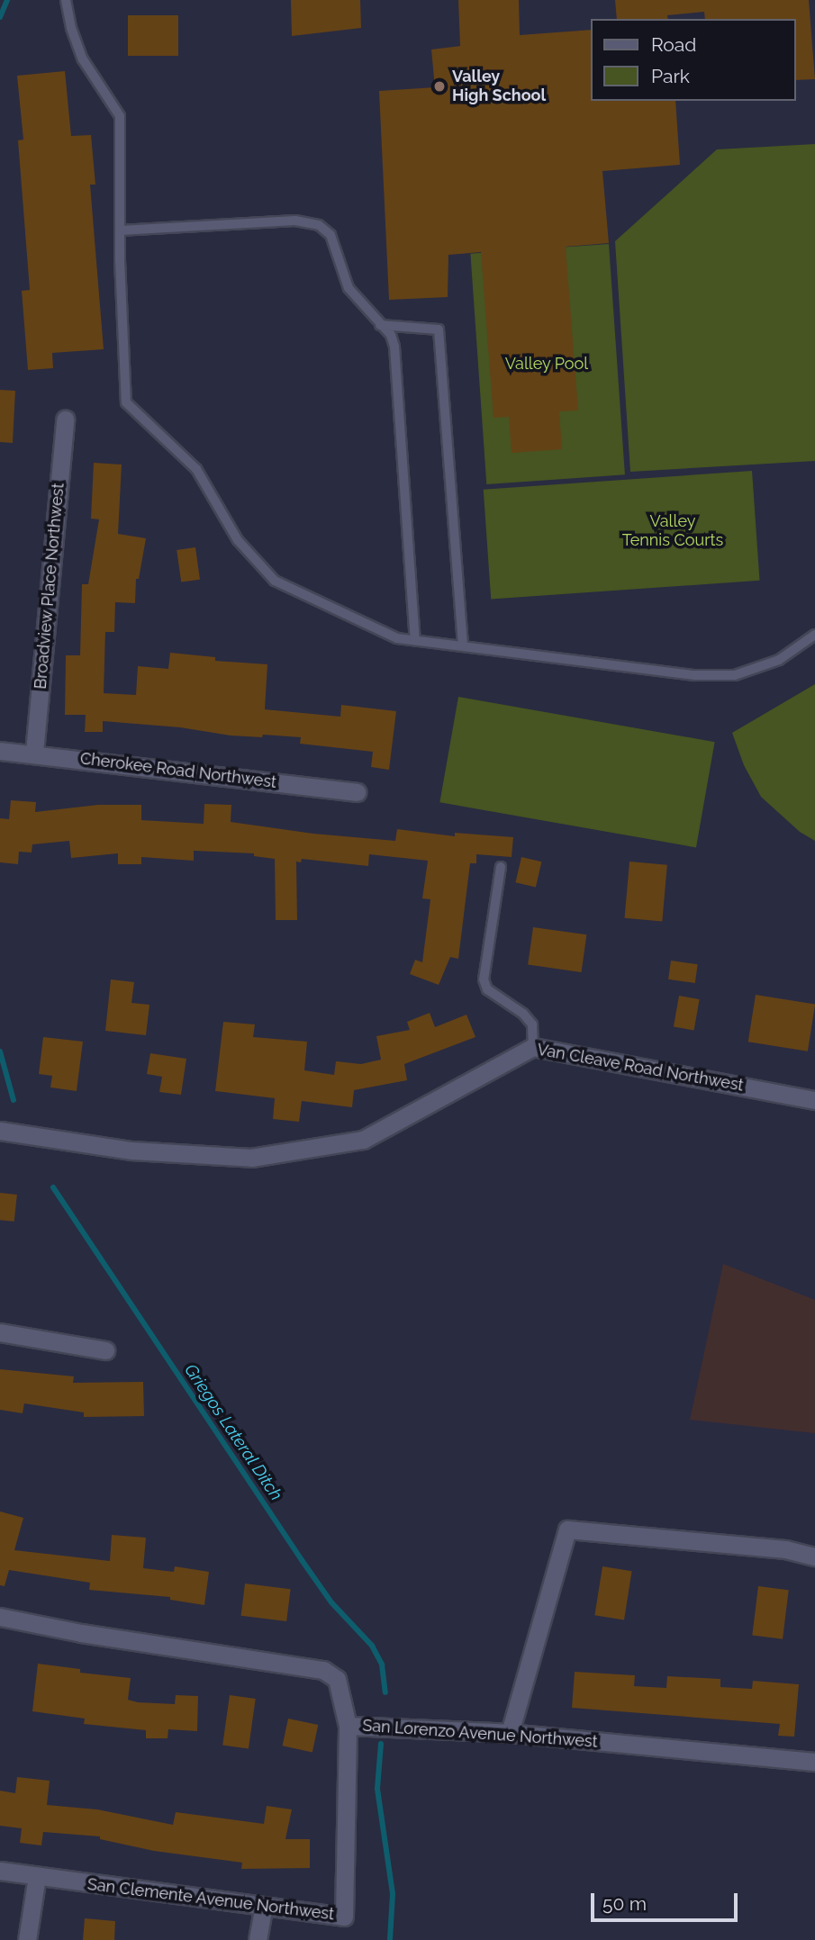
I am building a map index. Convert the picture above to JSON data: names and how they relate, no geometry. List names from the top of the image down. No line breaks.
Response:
{"streets":{"street":["Broadview Place Northwest","Cherokee Road Northwest","Van Cleave Road Northwest","San Lorenzo Avenue Northwest","San Clemente Avenue Northwest"]},"crossings":[["Broadview Place Northwest","Cherokee Road Northwest"],["San Lorenzo Avenue Northwest","San Clemente Avenue Northwest"]],"water":["Griegos Lateral Ditch"],"parks":["Valley Pool","Valley Tennis Courts"],"places":["Valley High School"],"legend":["Road","Park"],"scale_bar":"50 m"}
